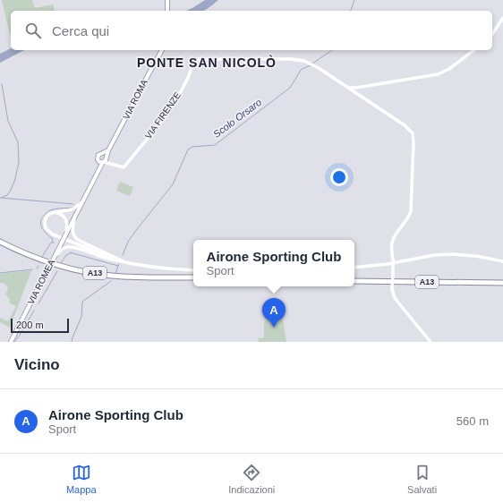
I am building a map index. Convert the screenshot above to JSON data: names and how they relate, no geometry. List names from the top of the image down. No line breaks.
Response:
{"streets":{"highway":["A13"],"main road":["VIA ROMA","VIA ROMEA"],"street":["VIA FIRENZE"]},"crossings":[["VIA ROMA","VIA FIRENZE"],["VIA ROMA","VIA ROMEA"]],"districts":["PONTE SAN NICOLÒ"],"water":["Scolo Orsaro"],"scale_bar":"200 m","page":{"search":"Cerca qui","popup":["Airone Sporting Club","Sport"],"pins":"A","scale":"200 m","heading":"Vicino","list":[{"mark":"A","name":"Airone Sporting Club","note":"Sport","value":"560 m"}],"nav":["Mappa","Indicazioni","Salvati"]}}
